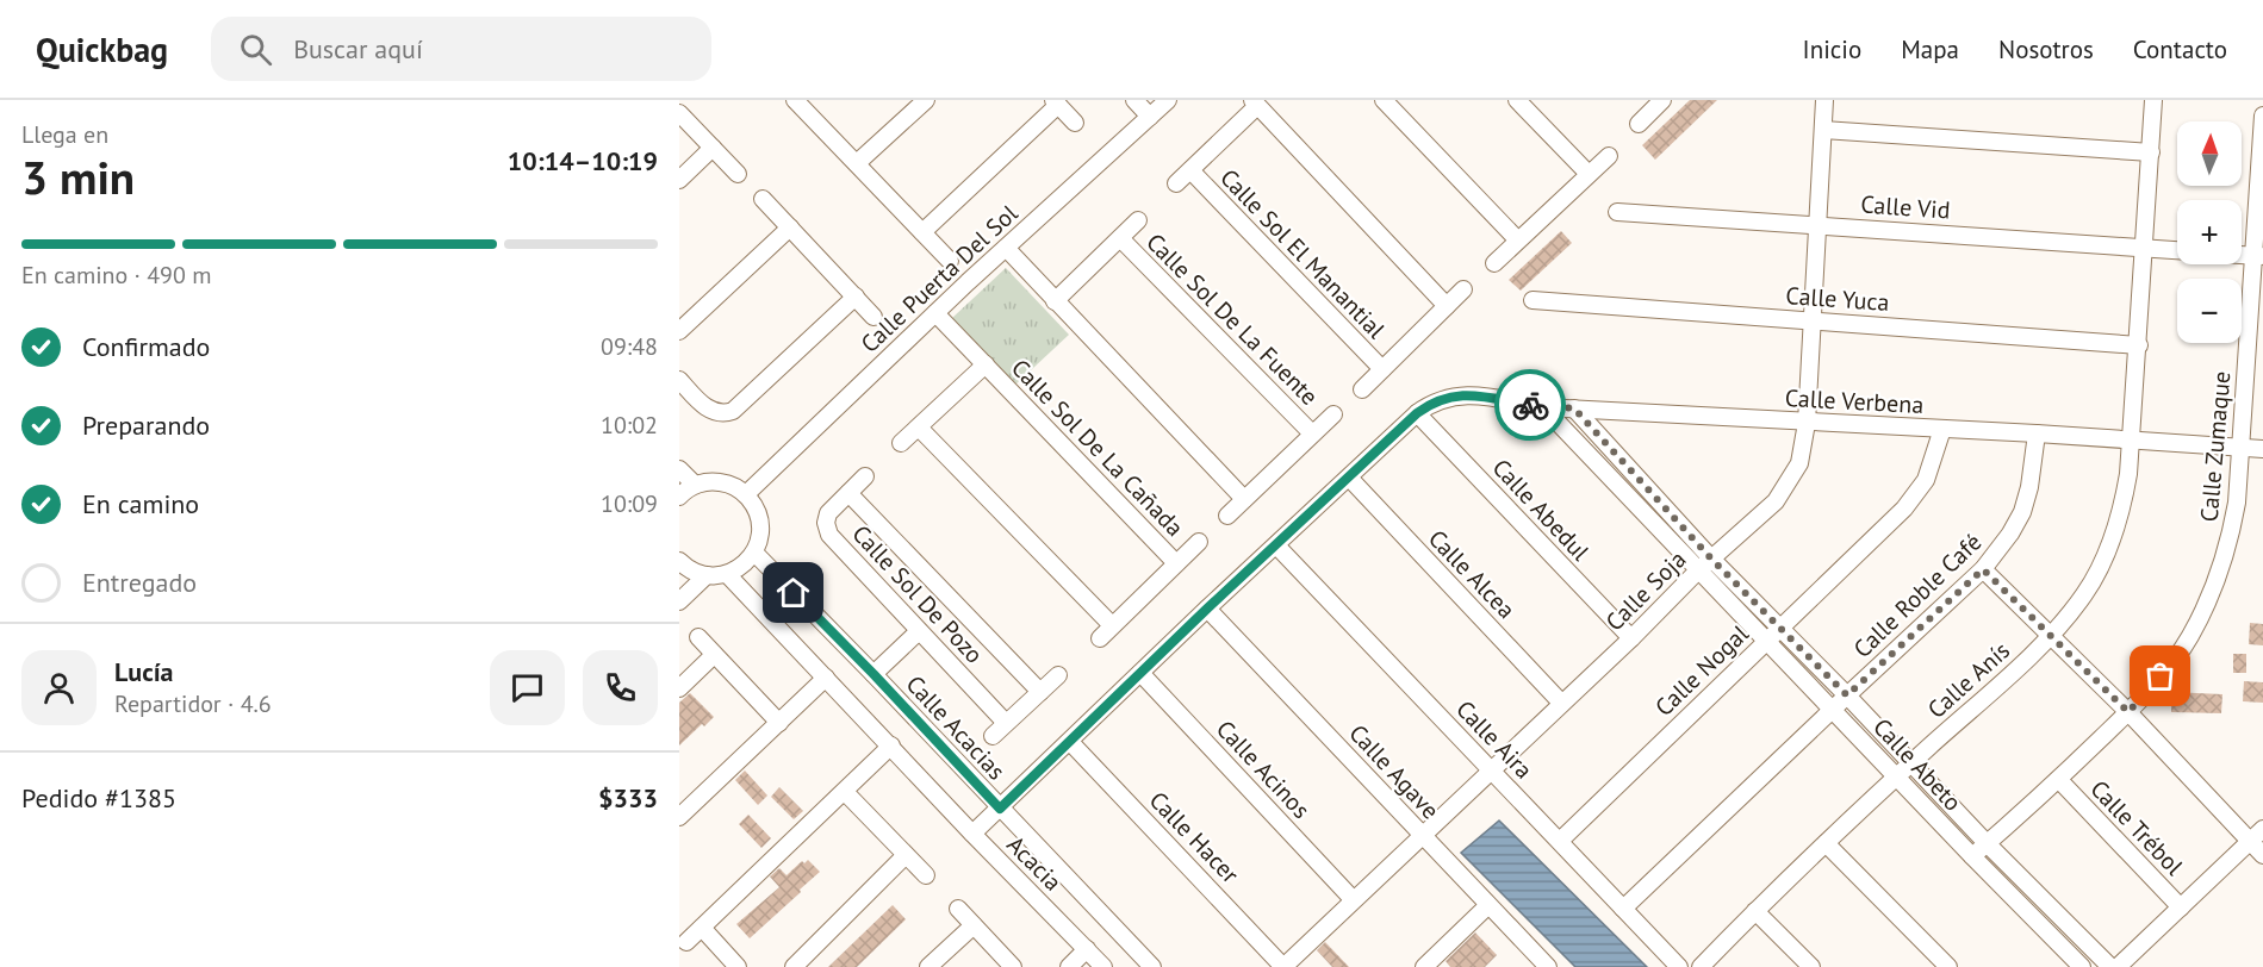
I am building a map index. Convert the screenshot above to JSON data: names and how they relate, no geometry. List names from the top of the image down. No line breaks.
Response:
{"streets":{"street":["Calle Vid","Calle Sol El Manantial","Calle Puerta Del Sol","Calle Yuca","Calle Sol De La Fuente","Calle Verbena","Calle Zumaque","Calle Sol De La Cañada","Calle Abedul","Calle Alcea","Calle Soja","Calle Sol De Pozo","Calle Roble Café","Calle Nogal","Calle Anís","Calle Acacias","Calle Aira","Calle Abeto","Calle Acinos","Calle Agave","Calle Trébol","Calle Hacer","Acacia"]},"crossings":[["Calle Vid","Calle Soja"],["Calle Vid","Calle Anís"],["Calle Puerta Del Sol","Calle Sol De La Cañada"],["Calle Yuca","Calle Soja"],["Calle Yuca","Calle Anís"],["Calle Verbena","Calle Zumaque"],["Calle Verbena","Calle Abedul"],["Calle Verbena","Calle Soja"],["Calle Verbena","Calle Roble Café"],["Calle Verbena","Calle Nogal"],["Calle Verbena","Calle Anís"],["Calle Verbena","Calle Abeto"],["Calle Zumaque","Calle Abeto"],["Calle Zumaque","Calle Trébol"],["Calle Abedul","Calle Soja"],["Calle Alcea","Calle Soja"],["Calle Soja","Calle Aira"],["Calle Soja","Calle Abeto"],["Calle Soja","Calle Acinos"],["Calle Soja","Calle Agave"],["Calle Soja","Calle Hacer"],["Calle Roble Café","Calle Aira"],["Calle Roble Café","Calle Abeto"],["Calle Nogal","Calle Aira"],["Calle Nogal","Calle Abeto"],["Calle Anís","Calle Abeto"]],"north":"top","page":{"header":"Quickbag","search":"Buscar aquí","nav":["Inicio","Mapa","Nosotros","Contacto"],"heading":["3 min","Llega en","10:14–10:19"],"panel":["Lucía","Repartidor · 4.6","Pedido #1385","$333"],"map_buttons":["+","−"],"bar":"En camino · 490 m","list":[["Confirmado","09:48"],["Preparando","10:02"],["En camino","10:09"],"Entregado"]}}
